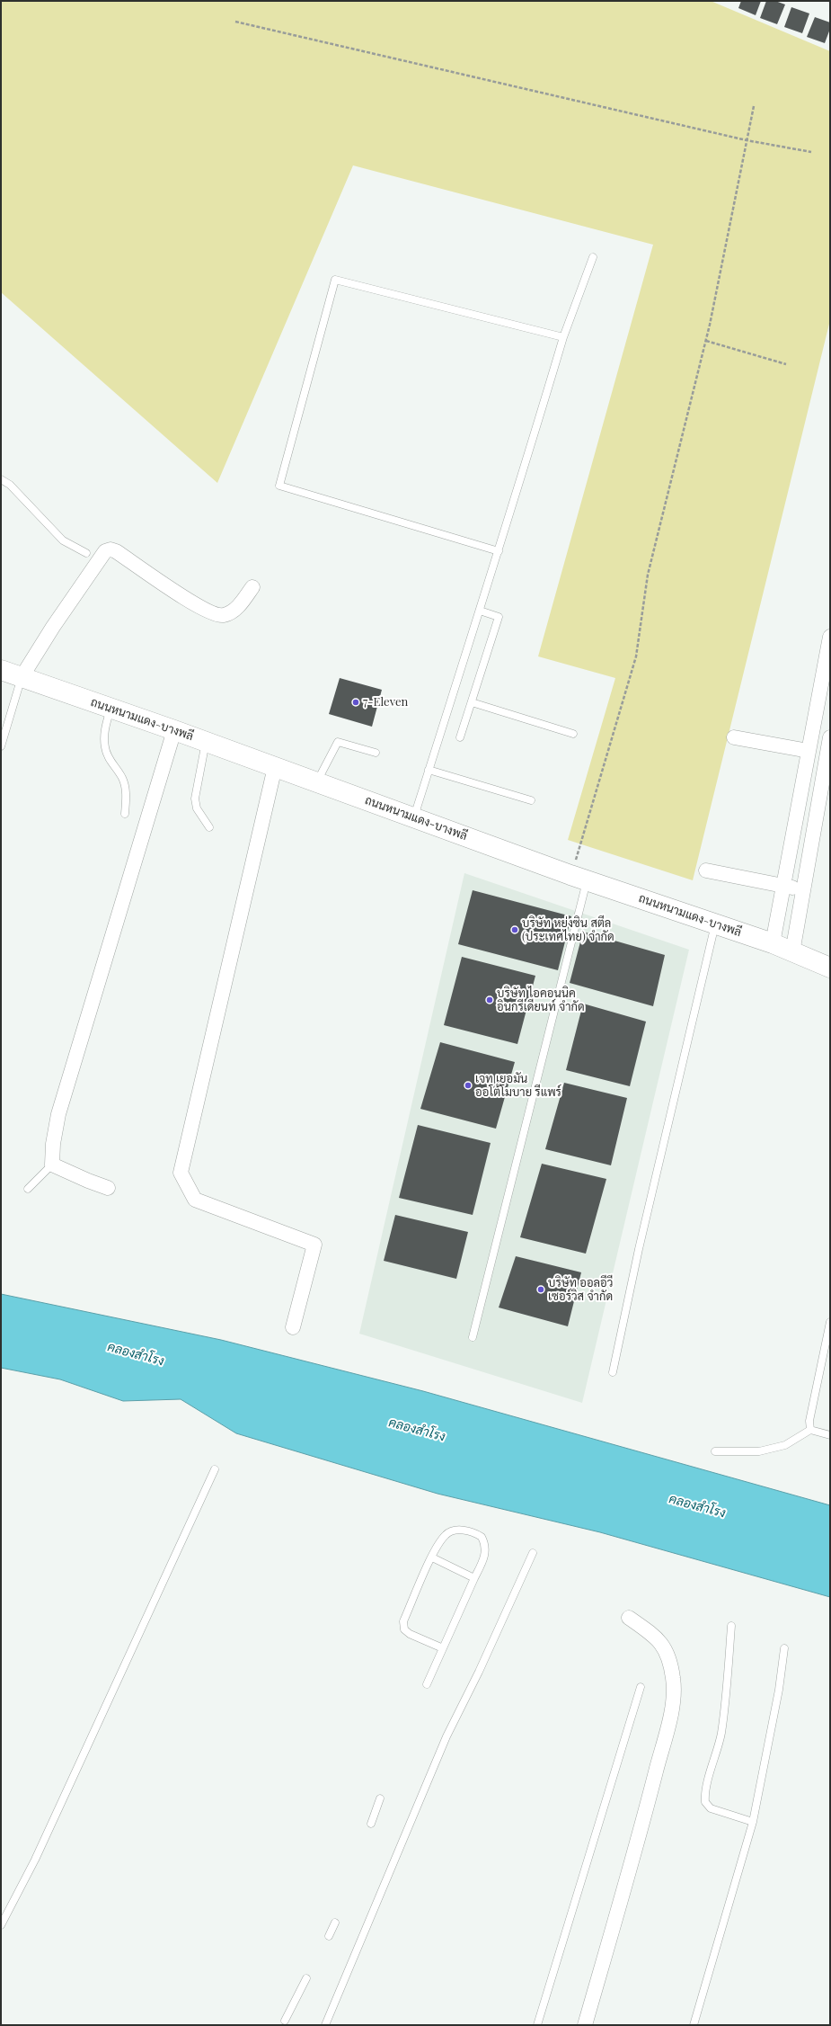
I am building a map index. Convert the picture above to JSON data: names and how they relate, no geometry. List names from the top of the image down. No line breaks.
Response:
{"streets":{"main road":["ถนนหนามแดง-บางพลี"]},"water":["คลองสำโรง"],"places":["7-Eleven","บริษัท หย่งซิน สตีล (ประเทศไทย) จํากัด","บริษัท ไอคอนนิค อินกรีเดียนท์ จำกัด","เจท เยอมัน ออโต้โมบาย รีแพร์","บริษัท ออลอีวี เซอร์วิส จำกัด"]}
